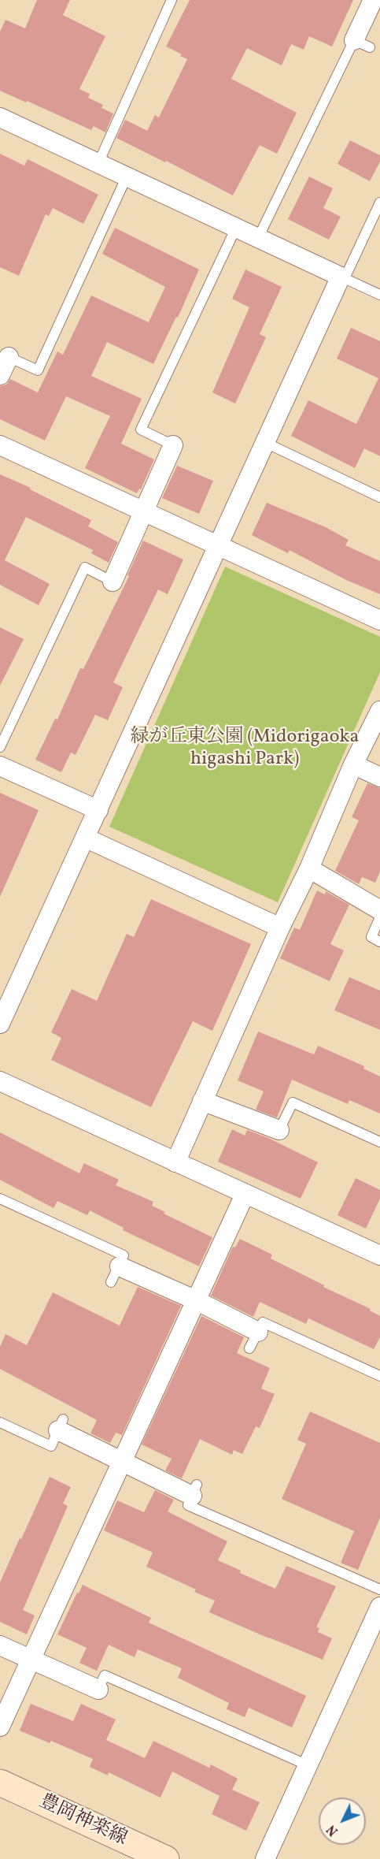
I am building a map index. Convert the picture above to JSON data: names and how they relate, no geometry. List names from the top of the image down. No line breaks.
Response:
{"streets":{"street":["豊岡神楽線"]},"parks":["緑が丘東公園 (Midorigaoka higashi Park)"],"north":"bottom left"}
